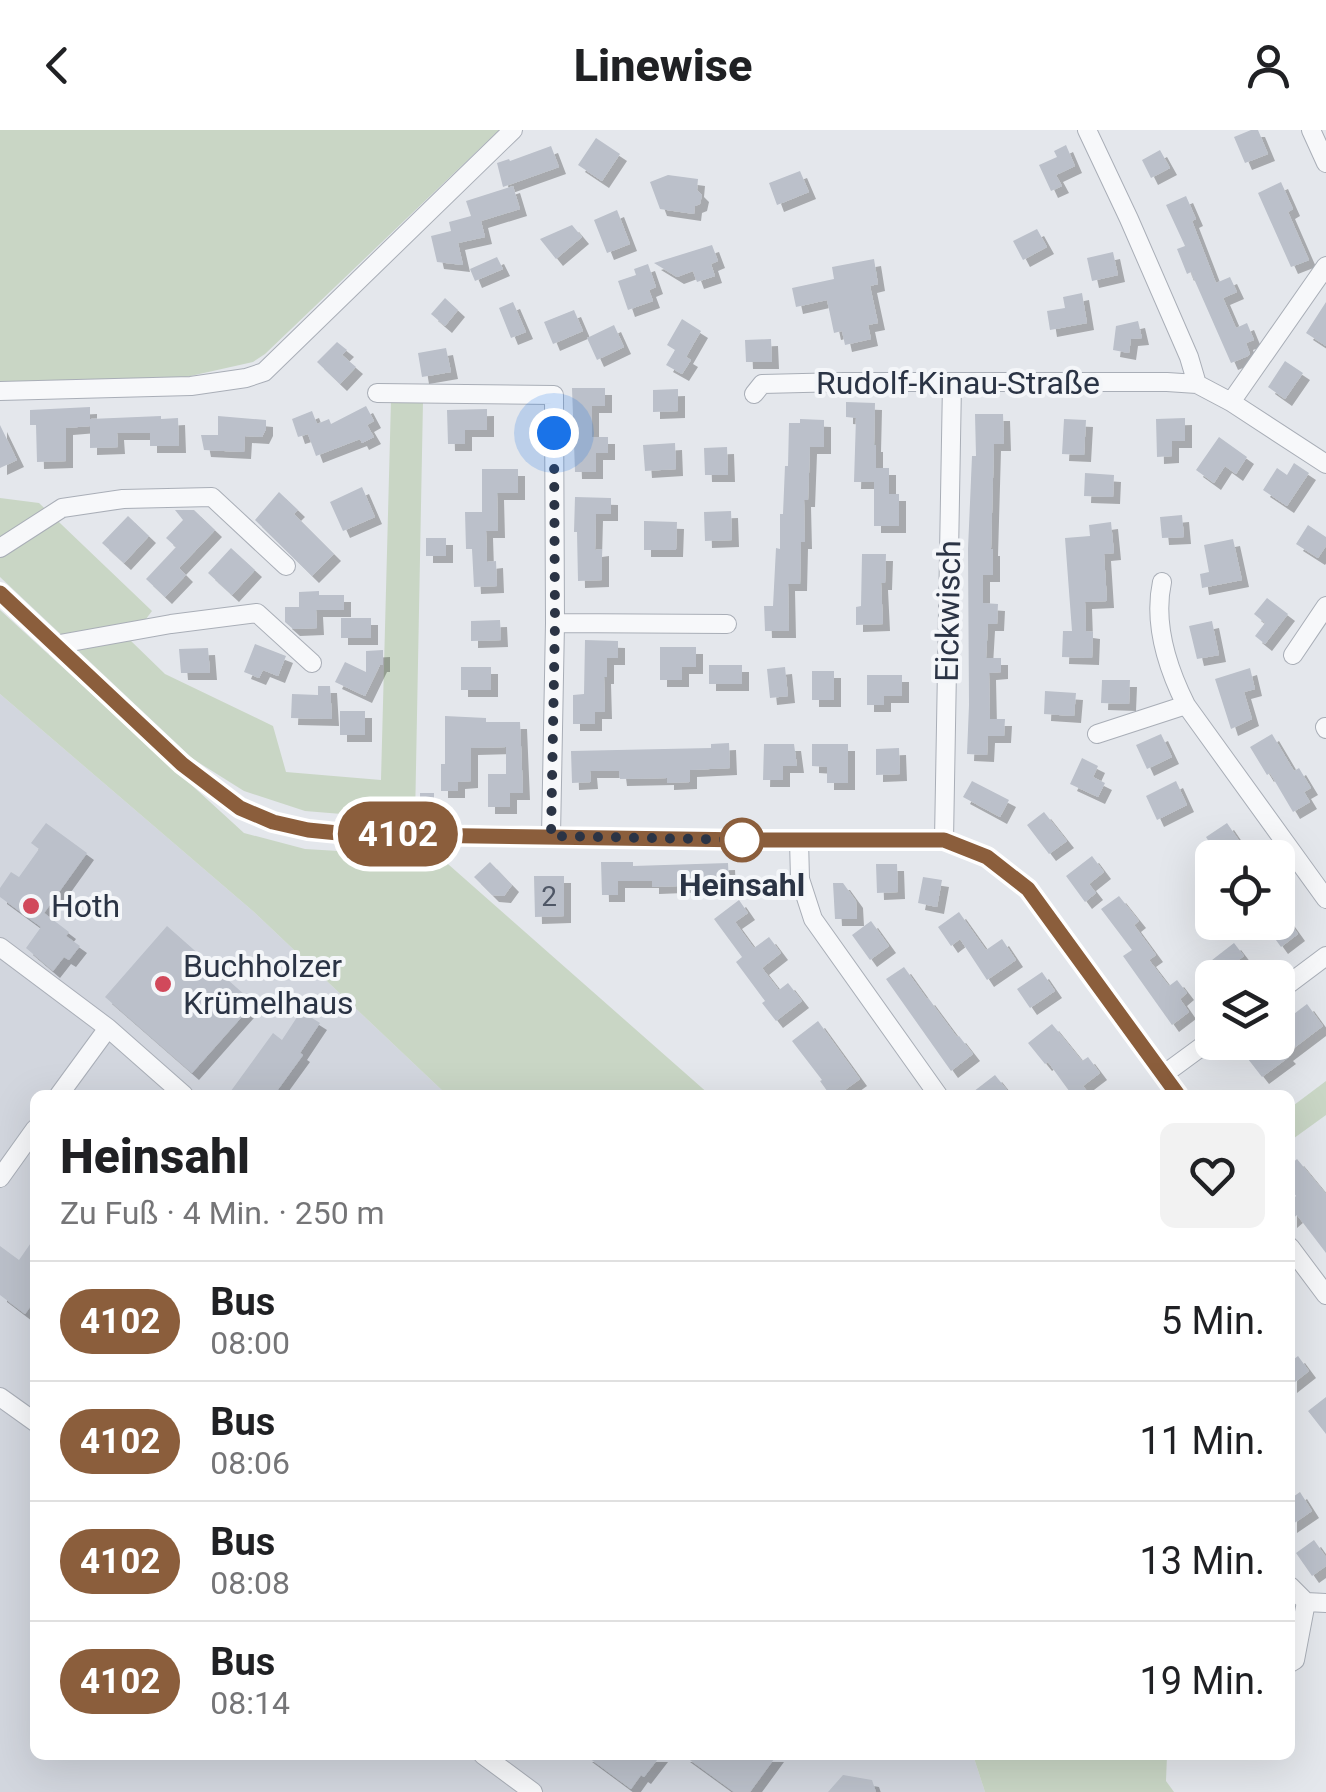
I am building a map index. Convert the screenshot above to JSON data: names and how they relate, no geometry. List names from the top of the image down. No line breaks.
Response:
{"streets":{"street":["Rudolf-Kinau-Straße","Eickwisch"]},"crossings":[["Rudolf-Kinau-Straße","Eickwisch"]],"places":["Heinsahl","Hoth","Buchholzer Krümelhaus"],"lines":["bus line 4102"],"house_numbers":["2"],"page":{"header":"Linewise","on_map":"4102","heading":["Heinsahl","Zu Fuß · 4 Min. · 250 m"],"list":[{"mark":"4102","name":"Bus","note":"08:00","value":"5 Min."},{"mark":"4102","name":"Bus","note":"08:06","value":"11 Min."},{"mark":"4102","name":"Bus","note":"08:08","value":"13 Min."},{"mark":"4102","name":"Bus","note":"08:14","value":"19 Min."}]}}
